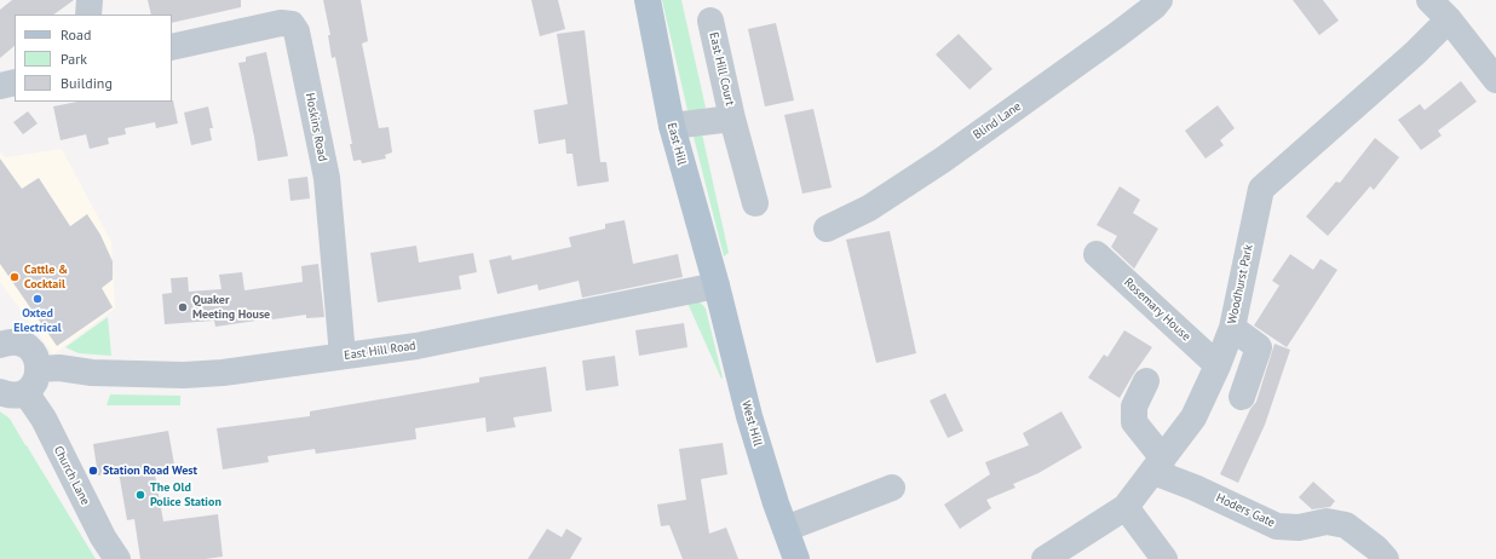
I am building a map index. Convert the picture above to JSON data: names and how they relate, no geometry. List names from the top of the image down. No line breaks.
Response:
{"streets":{"main road":["East Hill","West Hill"],"street":["East Hill Court","Blind Lane","Hoskins Road","Woodhurst Park","Rosemary House","East Hill Road","Church Lane","Hoders Gate"]},"crossings":[["East Hill Court","East Hill"],["Hoskins Road","East Hill Road"],["East Hill","East Hill Road"],["East Hill","West Hill"],["Woodhurst Park","Rosemary House"],["Woodhurst Park","Hoders Gate"],["East Hill Road","West Hill"]],"places":["Cattle & Cocktail","Oxted Electrical","Quaker Meeting House","Station Road West","The Old Police Station"],"legend":["Road","Park","Building"]}
